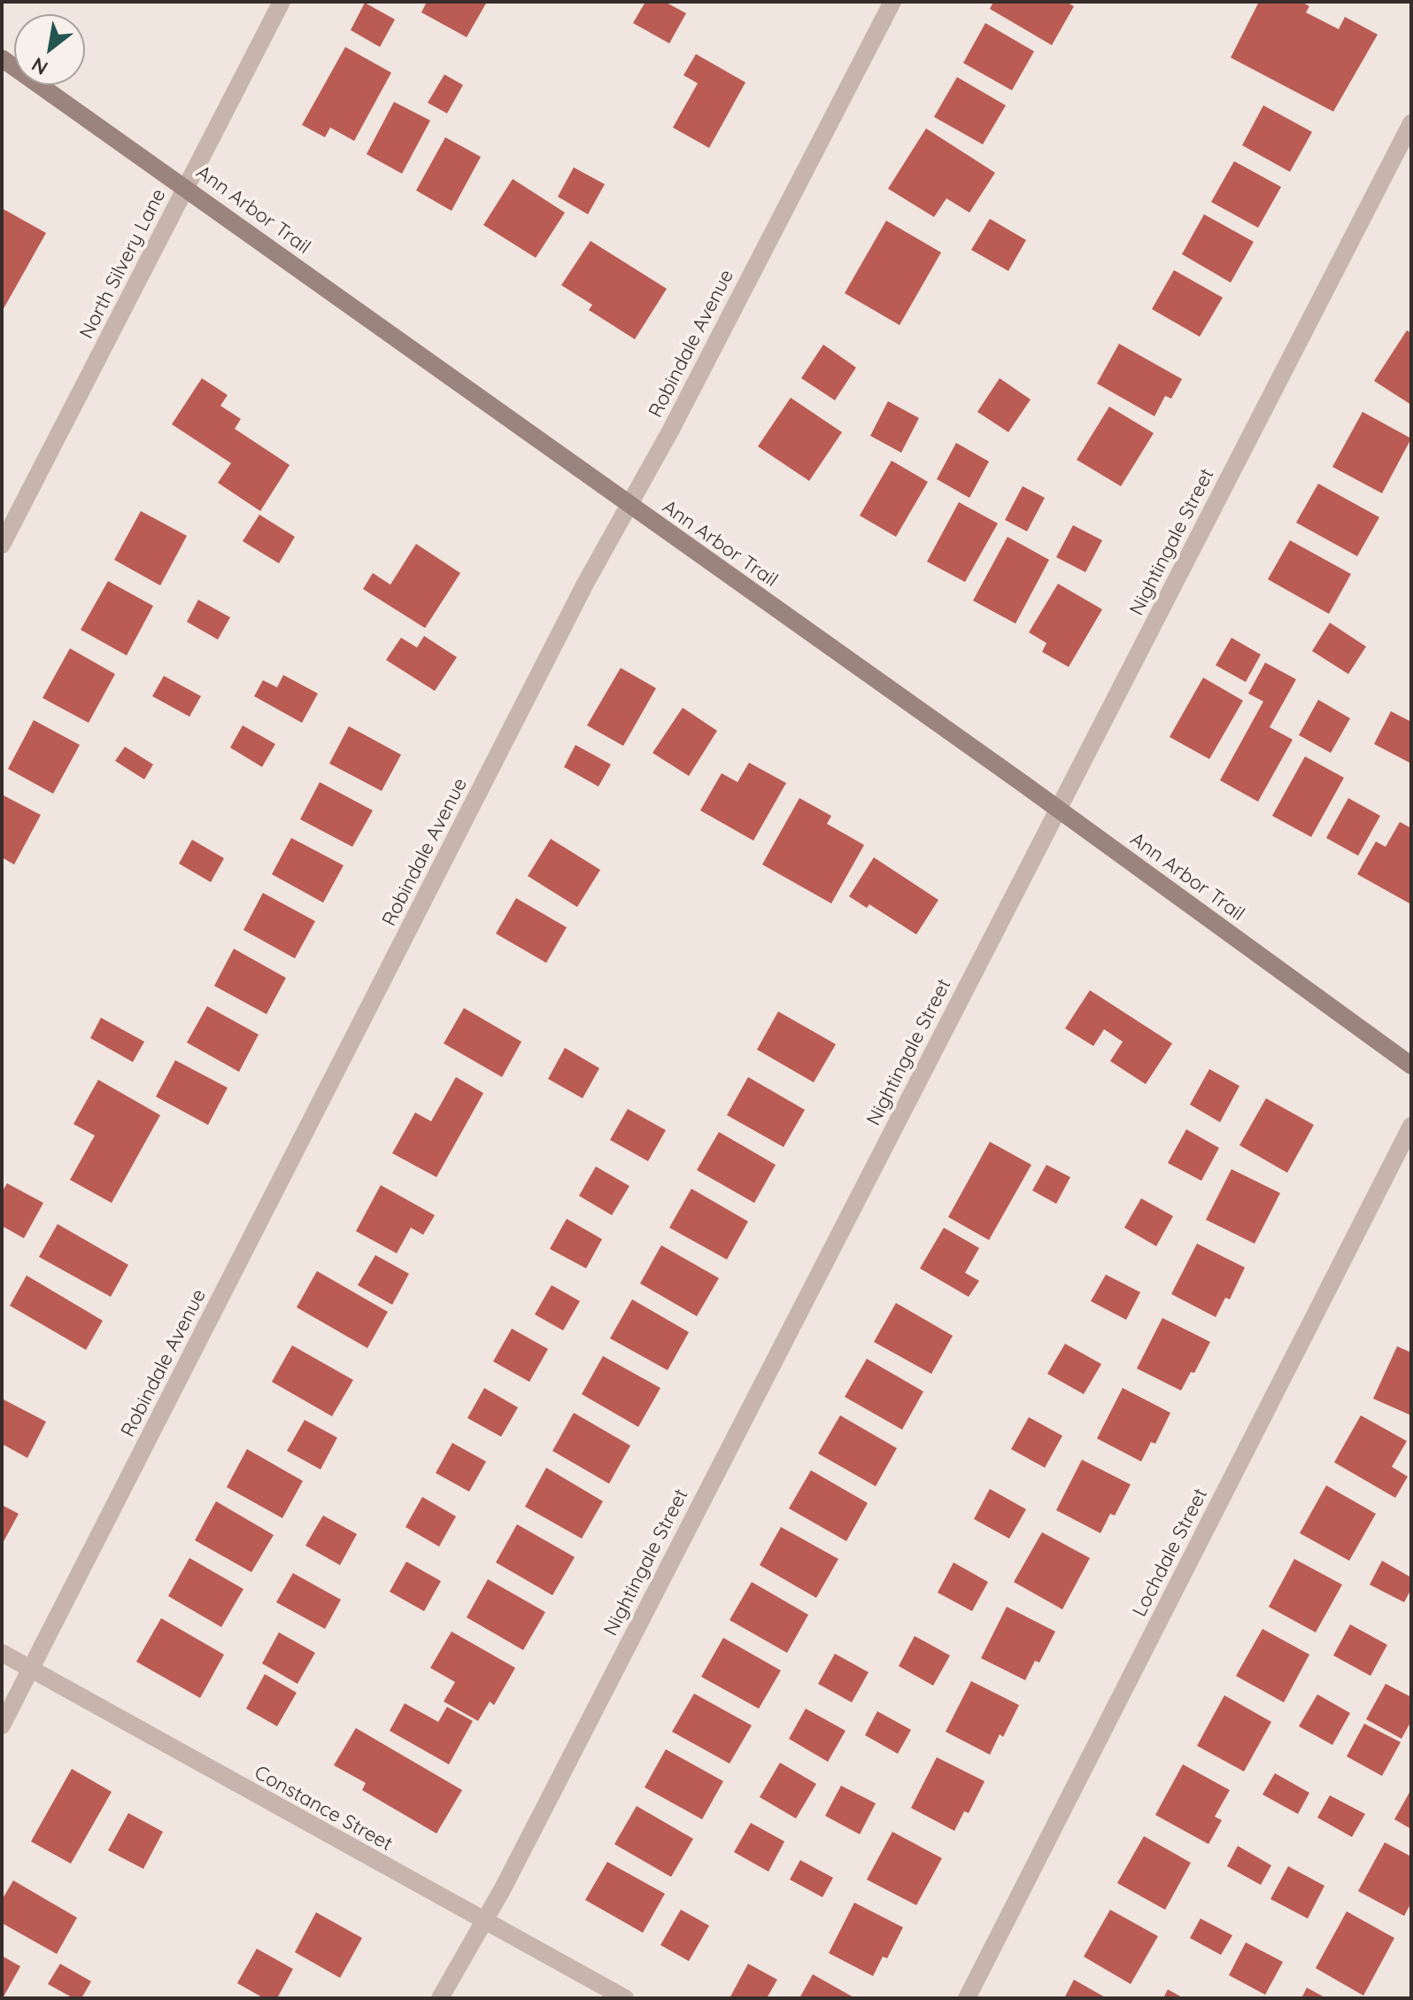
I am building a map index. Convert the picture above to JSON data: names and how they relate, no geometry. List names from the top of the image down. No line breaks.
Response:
{"streets":{"street":["Ann Arbor Trail","North Silvery Lane","Robindale Avenue","Nightingale Street","Lochdale Street","Constance Street"]},"crossings":[["Ann Arbor Trail","North Silvery Lane"],["Ann Arbor Trail","Robindale Avenue"],["Ann Arbor Trail","Nightingale Street"],["Robindale Avenue","Constance Street"],["Nightingale Street","Constance Street"]],"north":"bottom left"}
